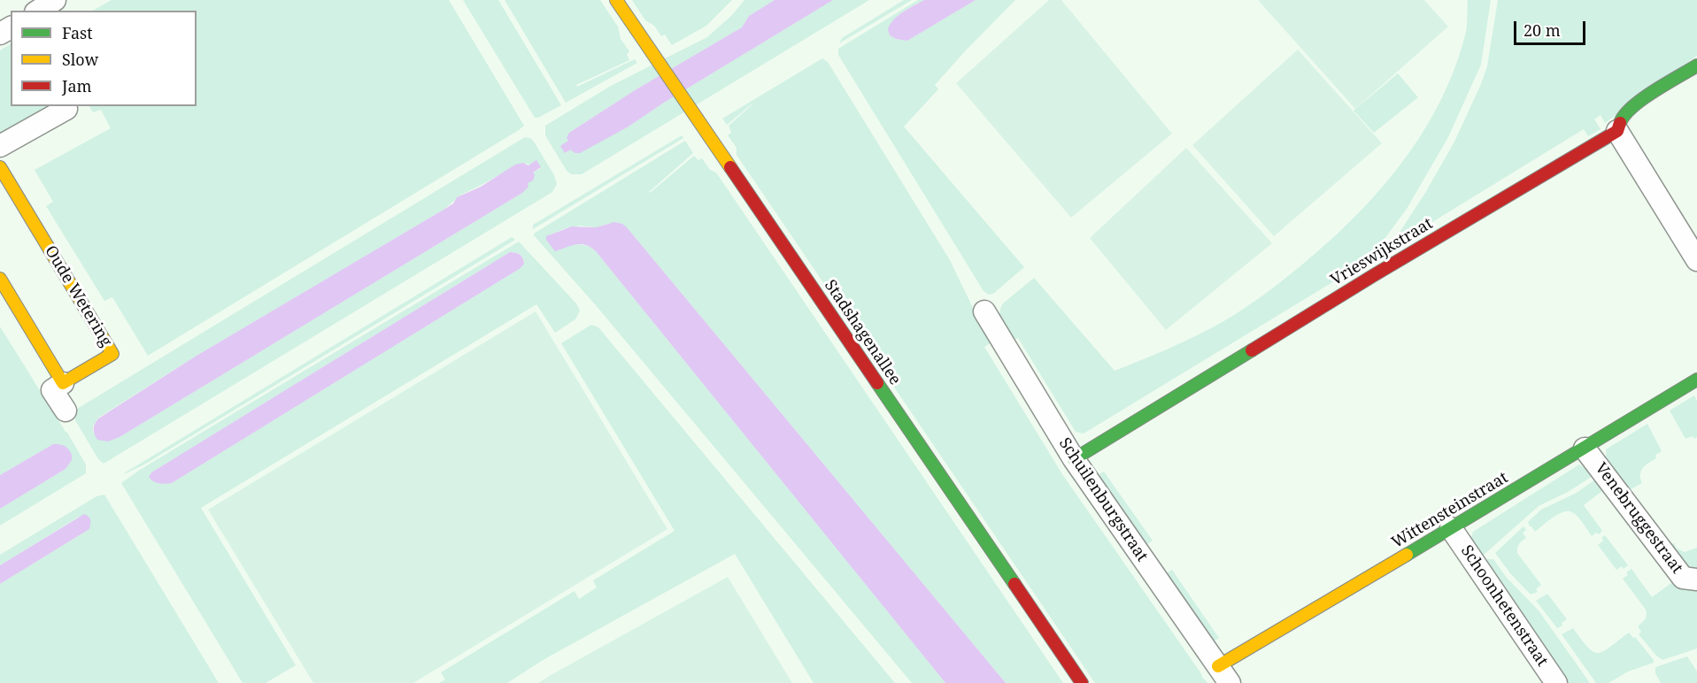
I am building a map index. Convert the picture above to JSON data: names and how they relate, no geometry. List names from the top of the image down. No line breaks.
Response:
{"streets":{"street":["Vrieswijkstraat","Oude Wetering","Stadshagenallee","Schuilenburgstraat","Wittensteinstraat","Venebruggestraat","Schoonhetenstraat"]},"crossings":[["Vrieswijkstraat","Schuilenburgstraat"],["Schuilenburgstraat","Wittensteinstraat"],["Wittensteinstraat","Venebruggestraat"],["Wittensteinstraat","Schoonhetenstraat"]],"legend":["Fast","Slow","Jam"],"scale_bar":"20 m"}
